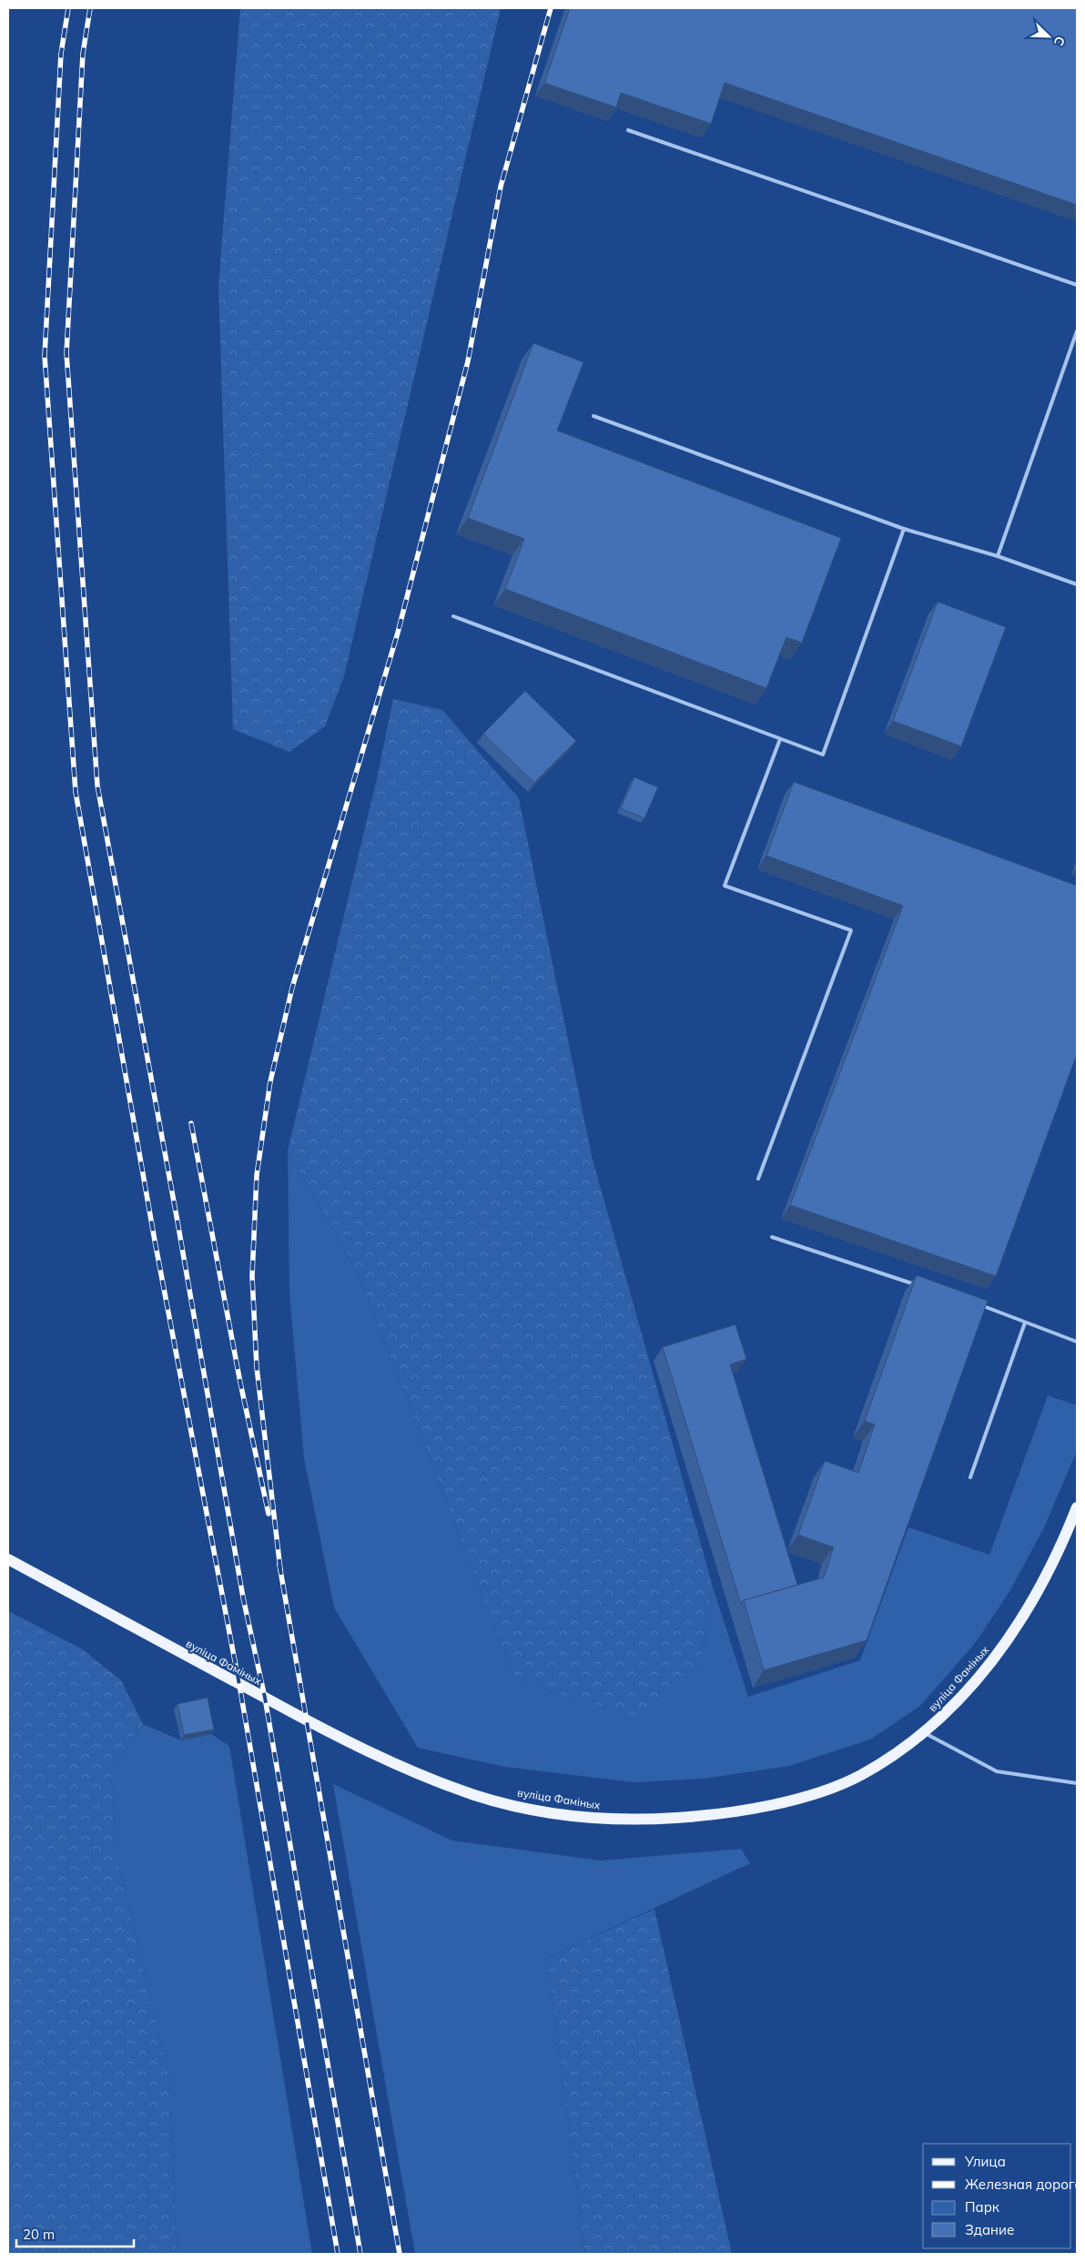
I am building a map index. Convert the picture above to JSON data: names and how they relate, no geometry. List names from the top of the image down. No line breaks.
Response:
{"streets":{"main road":["вуліца Фаміных"]},"legend":["Улица","Железная дорога","Парк","Здание"],"scale_bar":"20 m","north":"bottom right"}
